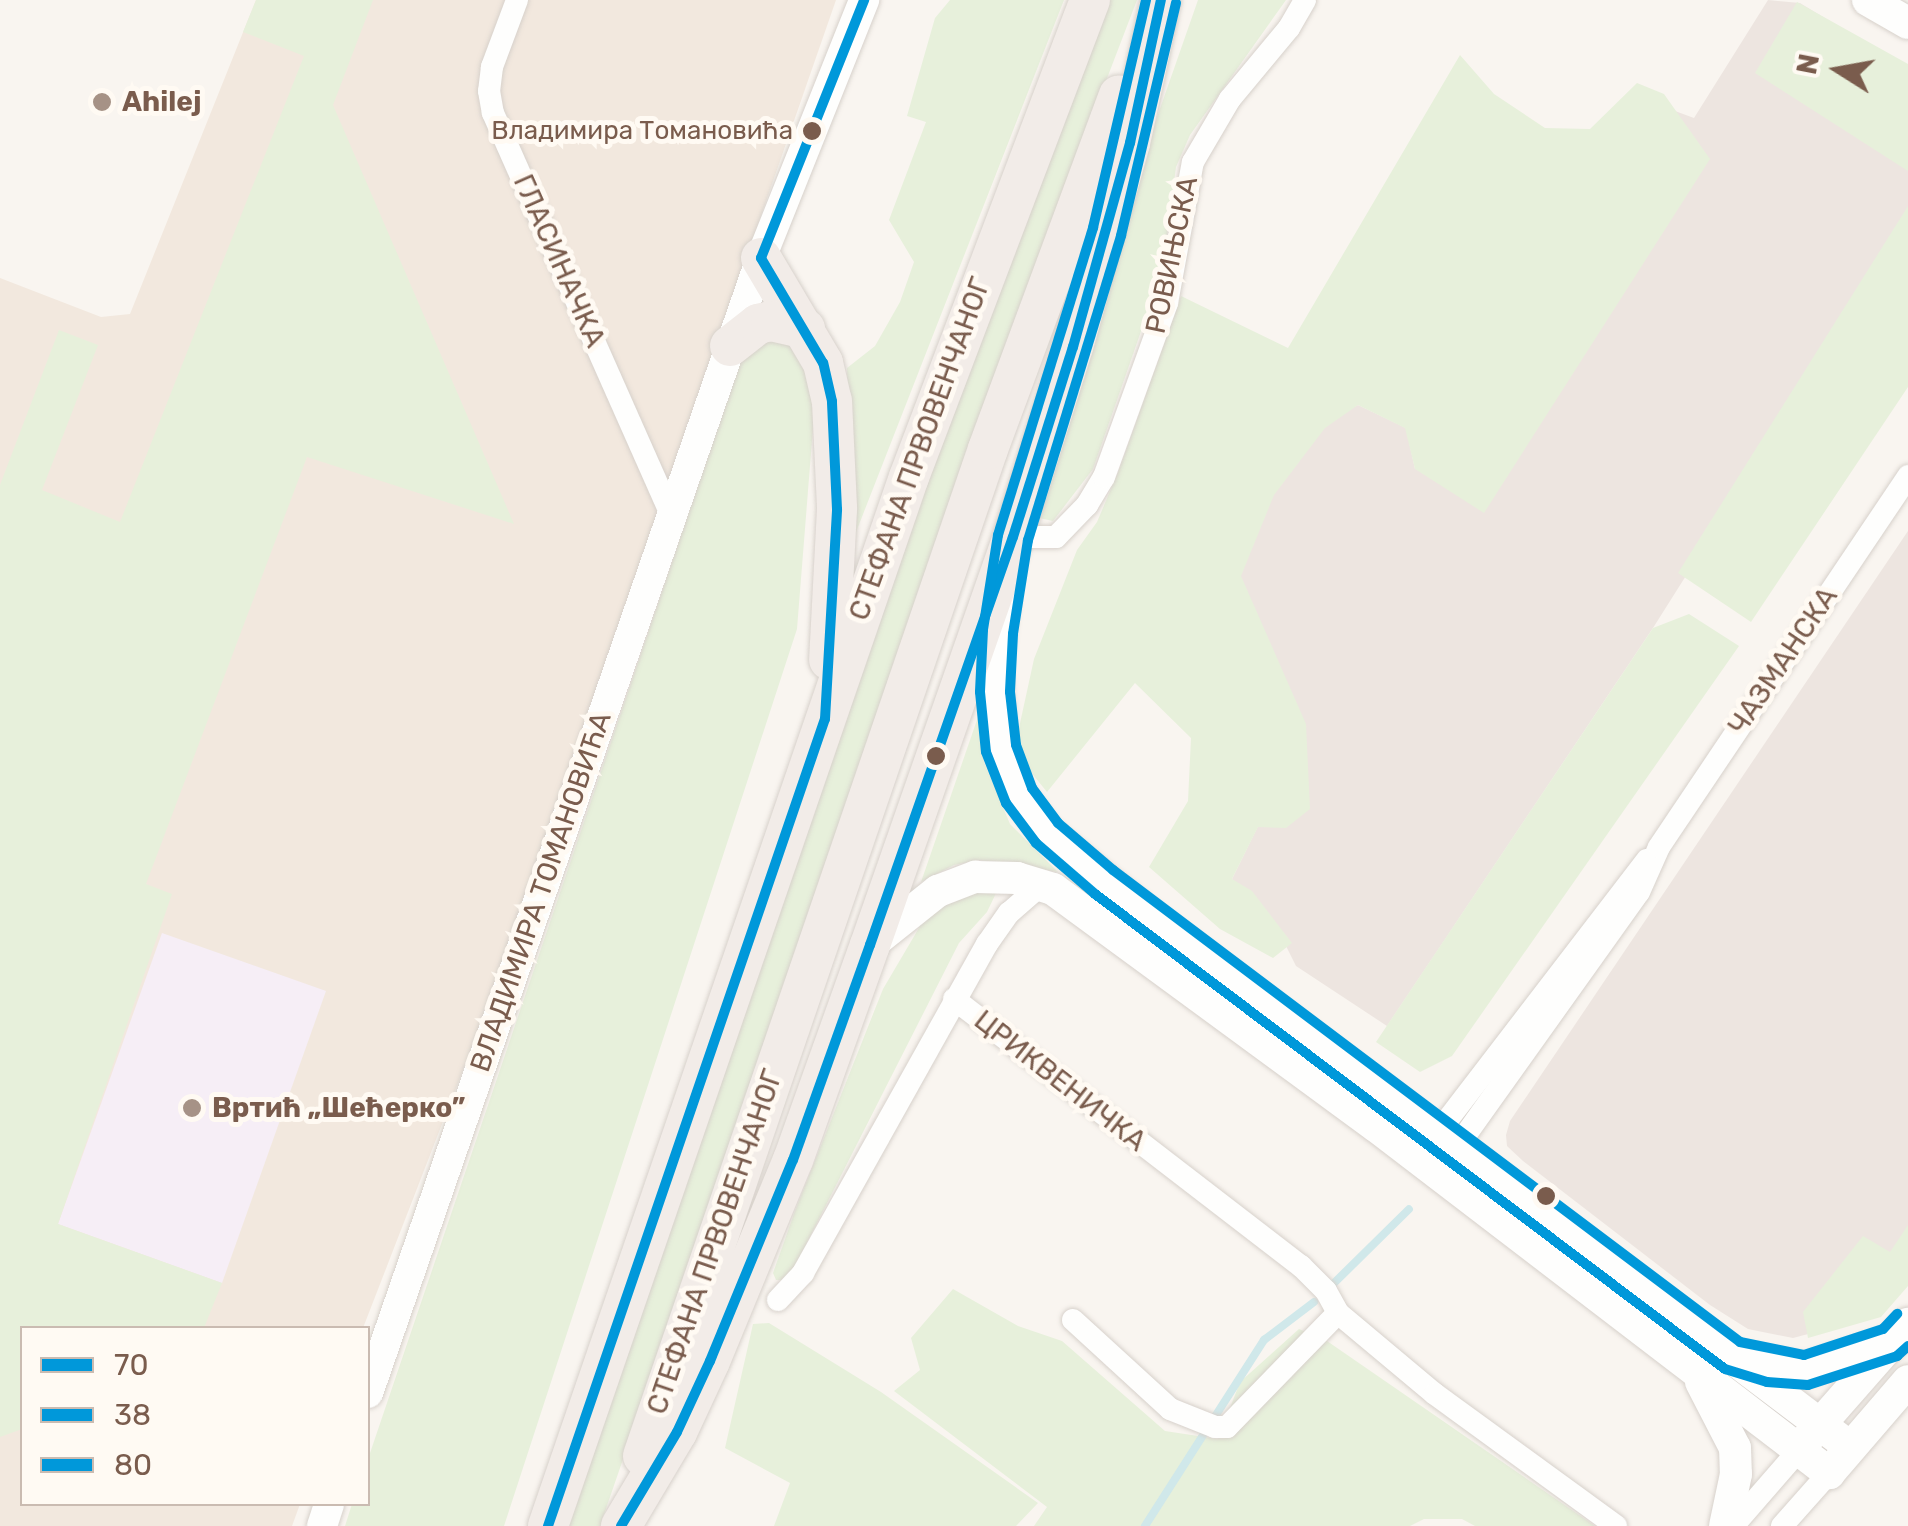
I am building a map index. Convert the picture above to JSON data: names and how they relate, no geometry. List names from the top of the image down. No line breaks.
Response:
{"streets":{"highway":["СТЕФАНА ПРВОВЕНЧАНОГ"],"street":["РОВИЊСКА","ГЛАСИНАЧКА","ЧАЗМАНСКА","ВЛАДИМИРА ТОМАНОВИЋА","ЦРИКВЕНИЧКА"]},"crossings":[["ГЛАСИНАЧКА","ВЛАДИМИРА ТОМАНОВИЋА"]],"places":["Ahilej","Владимира Томановића","Вртић „Шећерко”"],"lines":["transit line 70","transit line 38","transit line 80"],"legend":["70","38","80"],"north":"left"}
